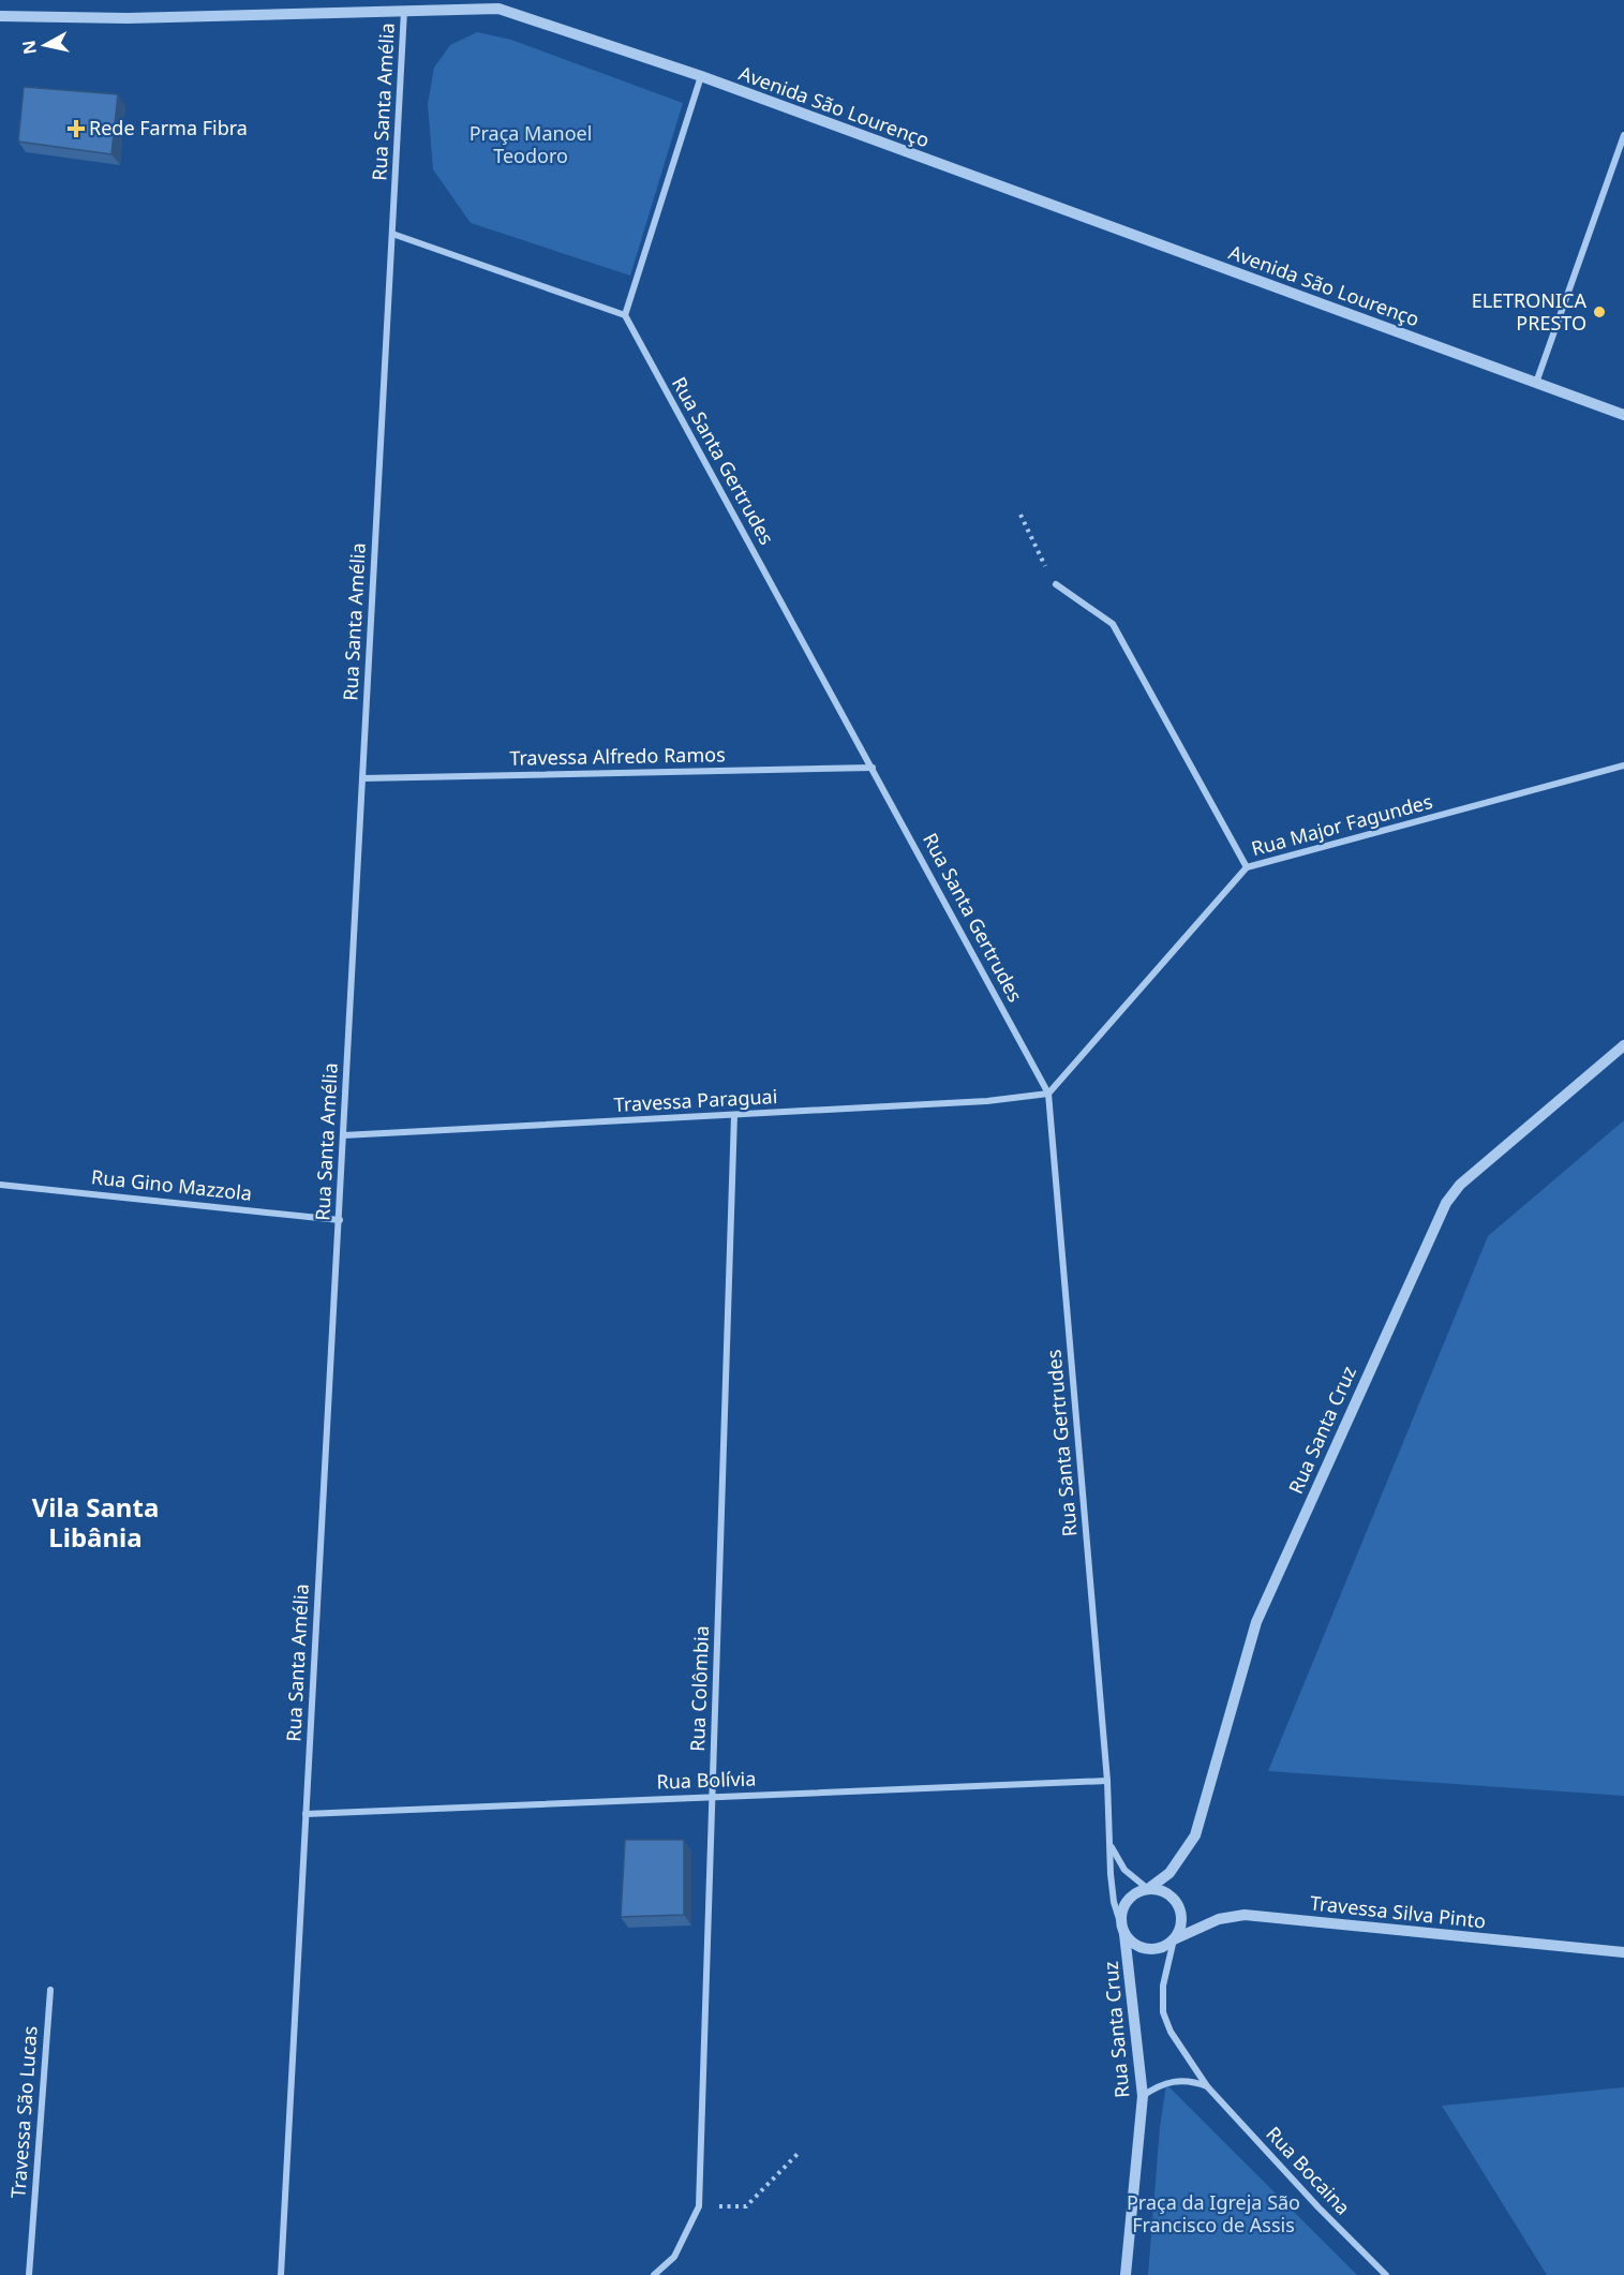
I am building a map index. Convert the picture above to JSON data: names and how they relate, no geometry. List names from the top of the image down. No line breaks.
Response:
{"streets":{"street":["Rua Santa Amélia","Avenida São Lourenço","Rua Santa Gertrudes","Travessa Alfredo Ramos","Rua Major Fagundes","Travessa Paraguai","Rua Gino Mazzola","Rua Santa Cruz","Rua Colômbia","Rua Bolívia","Travessa Silva Pinto","Travessa São Lucas","Rua Bocaina"]},"crossings":[["Rua Santa Amélia","Avenida São Lourenço"],["Rua Santa Amélia","Travessa Alfredo Ramos"],["Rua Santa Amélia","Travessa Paraguai"],["Rua Santa Amélia","Rua Gino Mazzola"],["Rua Santa Amélia","Rua Bolívia"],["Rua Santa Gertrudes","Travessa Alfredo Ramos"],["Rua Santa Gertrudes","Rua Major Fagundes"],["Rua Santa Gertrudes","Travessa Paraguai"],["Rua Santa Gertrudes","Rua Santa Cruz"],["Rua Santa Gertrudes","Rua Bolívia"],["Rua Santa Gertrudes","Travessa Silva Pinto"],["Rua Santa Gertrudes","Rua Bocaina"],["Rua Major Fagundes","Travessa Paraguai"],["Travessa Paraguai","Rua Colômbia"],["Rua Santa Cruz","Travessa Silva Pinto"],["Rua Santa Cruz","Rua Bocaina"],["Rua Colômbia","Rua Bolívia"],["Travessa Silva Pinto","Rua Bocaina"]],"districts":["Vila Santa Libânia"],"parks":["Praça Manoel Teodoro","Praça da Igreja São Francisco de Assis"],"places":{"health":["Rede Farma Fibra"],"other":["ELETRONICA PRESTO"]},"north":"left"}
